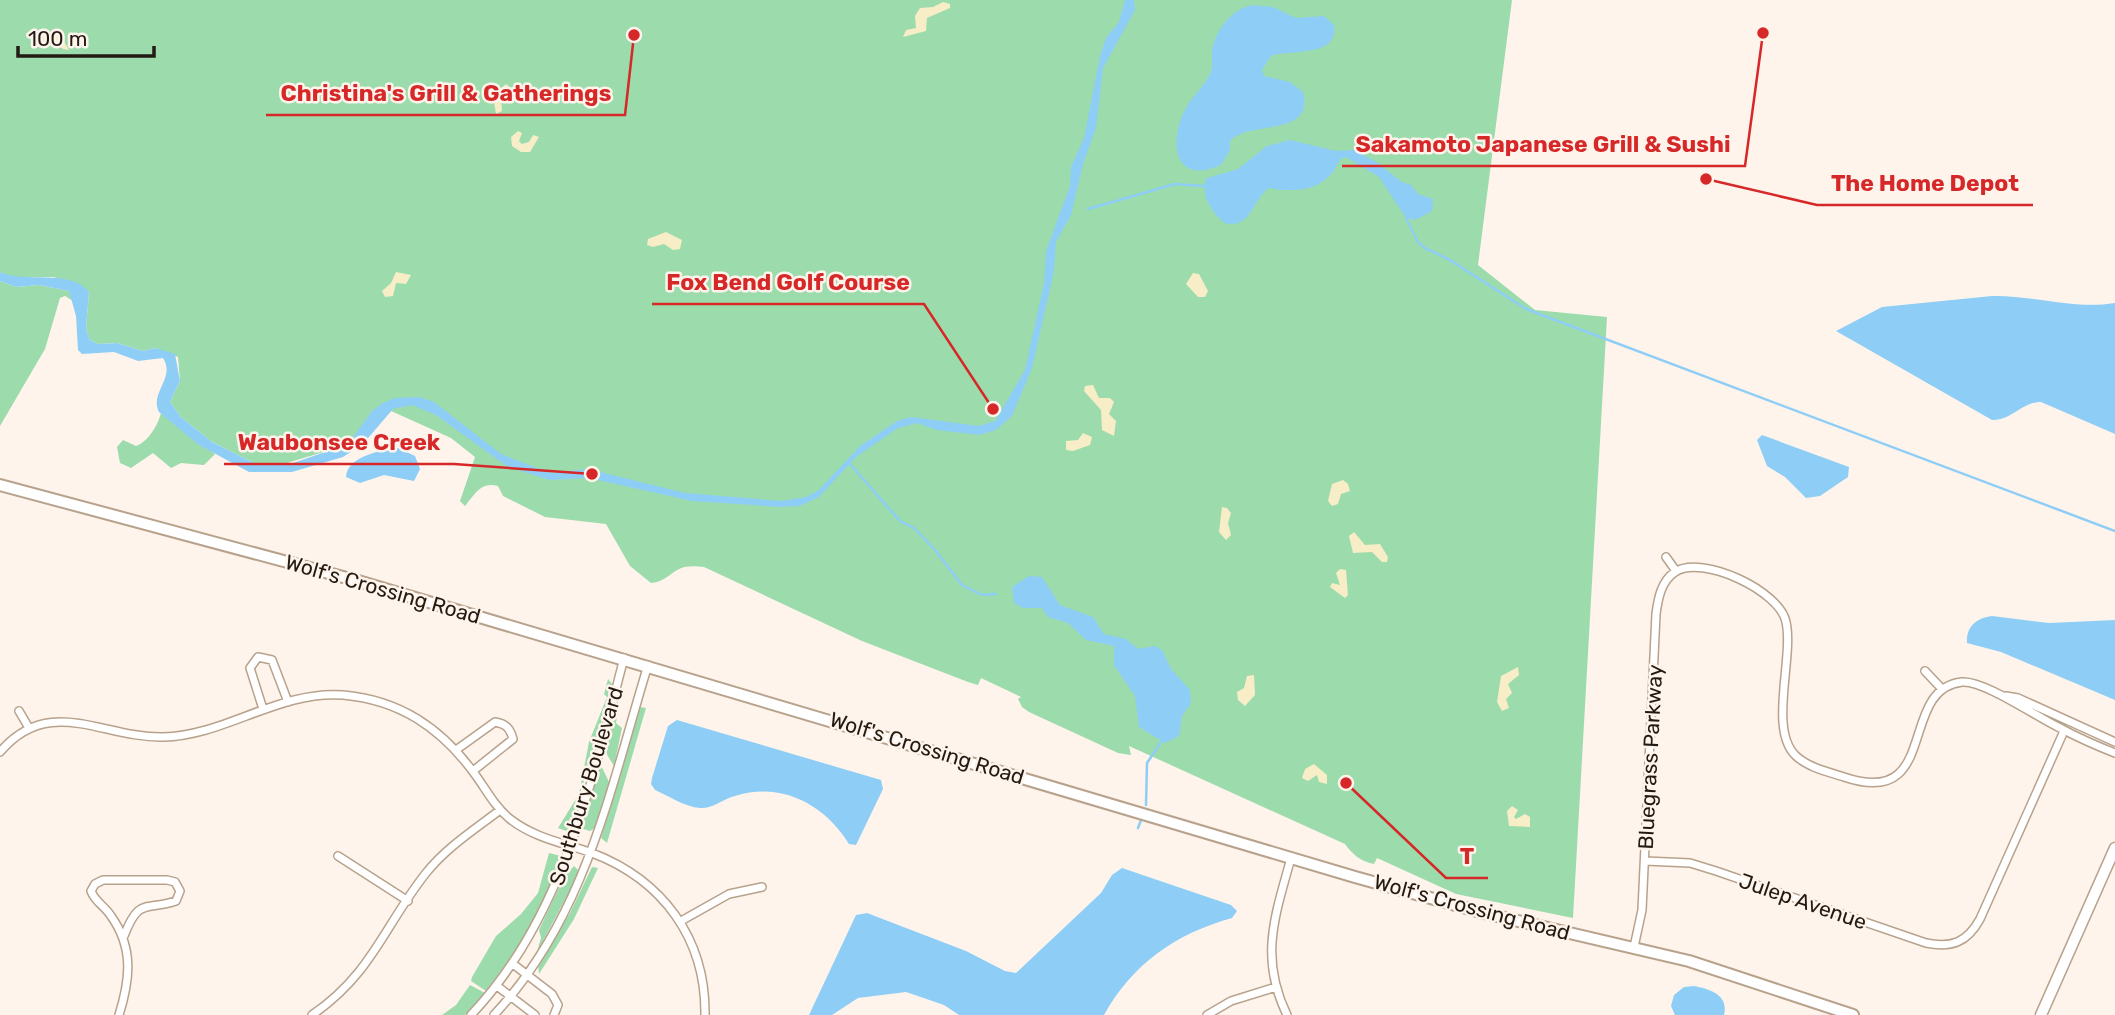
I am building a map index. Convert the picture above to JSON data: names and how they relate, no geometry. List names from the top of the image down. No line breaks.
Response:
{"streets":{"main road":["Wolf's Crossing Road"],"street":["Bluegrass Parkway","Southbury Boulevard","Julep Avenue"]},"crossings":[["Wolf's Crossing Road","Bluegrass Parkway"],["Wolf's Crossing Road","Southbury Boulevard"],["Bluegrass Parkway","Julep Avenue"]],"places":["Sakamoto Japanese Grill & Sushi","Christina's Grill & Gatherings","The Home Depot","Fox Bend Golf Course","Waubonsee Creek","T"],"scale_bar":"100 m"}
